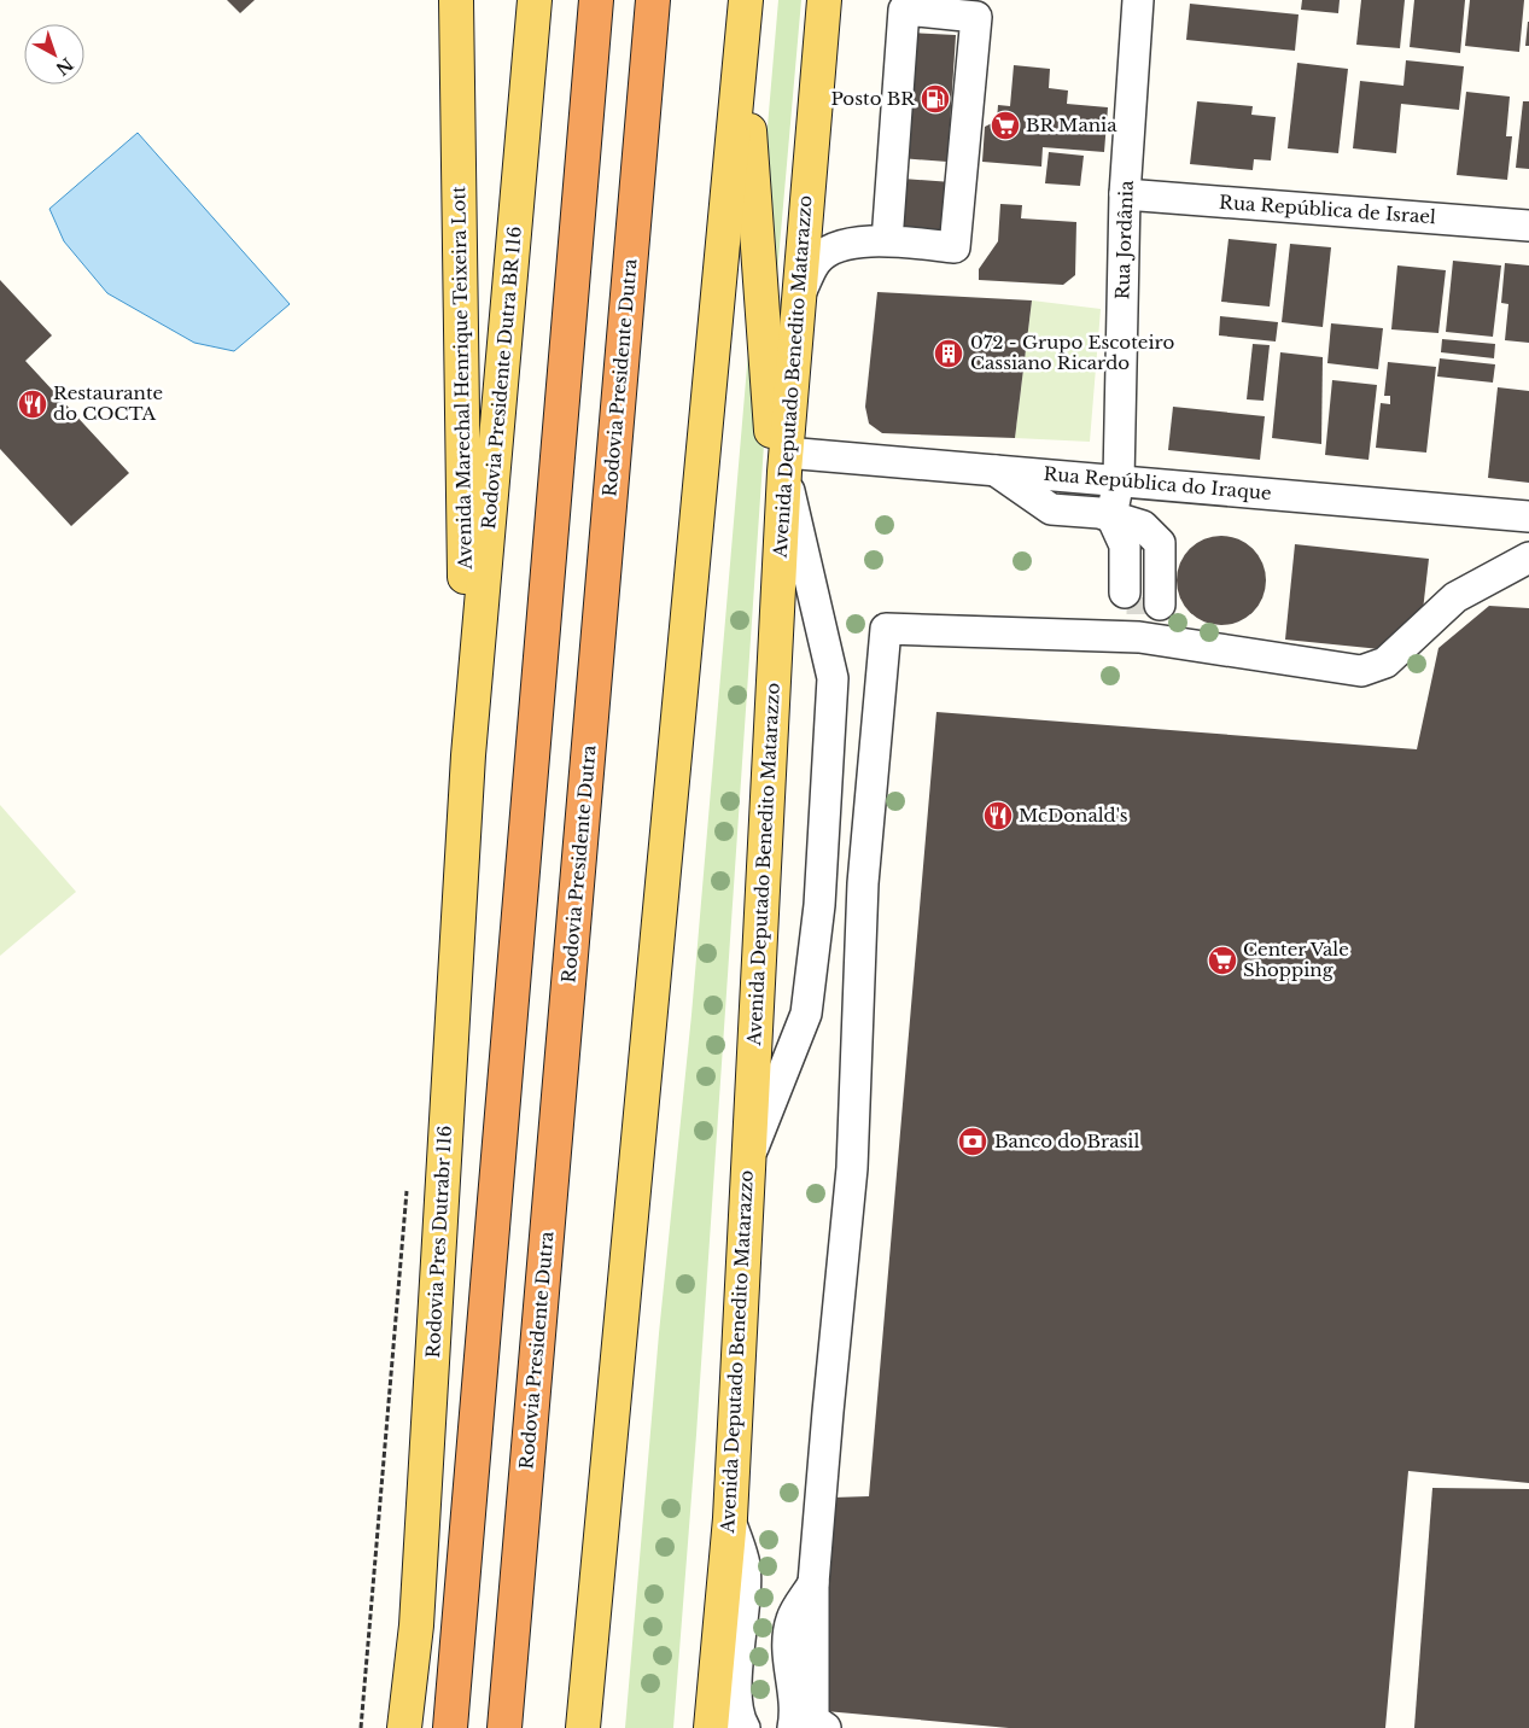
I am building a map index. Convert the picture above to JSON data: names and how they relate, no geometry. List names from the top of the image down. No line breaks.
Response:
{"streets":{"highway":["Rodovia Presidente Dutra"],"main road":["Avenida Deputado Benedito Matarazzo","Avenida Marechal Henrique Teixeira Lott","Rodovia Presidente Dutra BR 116","Rodovia Pres Dutrabr 116"],"street":["Rua República de Israel","Rua Jordânia","Rua República do Iraque"]},"crossings":[["Rua República de Israel","Rua Jordânia"],["Rua Jordânia","Rua República do Iraque"],["Avenida Deputado Benedito Matarazzo","Rua República do Iraque"],["Avenida Marechal Henrique Teixeira Lott","Rodovia Presidente Dutra BR 116"],["Avenida Marechal Henrique Teixeira Lott","Rodovia Pres Dutrabr 116"],["Rodovia Presidente Dutra BR 116","Rodovia Pres Dutrabr 116"]],"places":{"fuel station":["Posto BR"],"supermarket":["BR Mania","Center Vale Shopping"],"building":["072 - Grupo Escoteiro Cassiano Ricardo"],"restaurant":["Restaurante do COCTA","McDonald's"],"bank":["Banco do Brasil"]},"north":"bottom right"}
